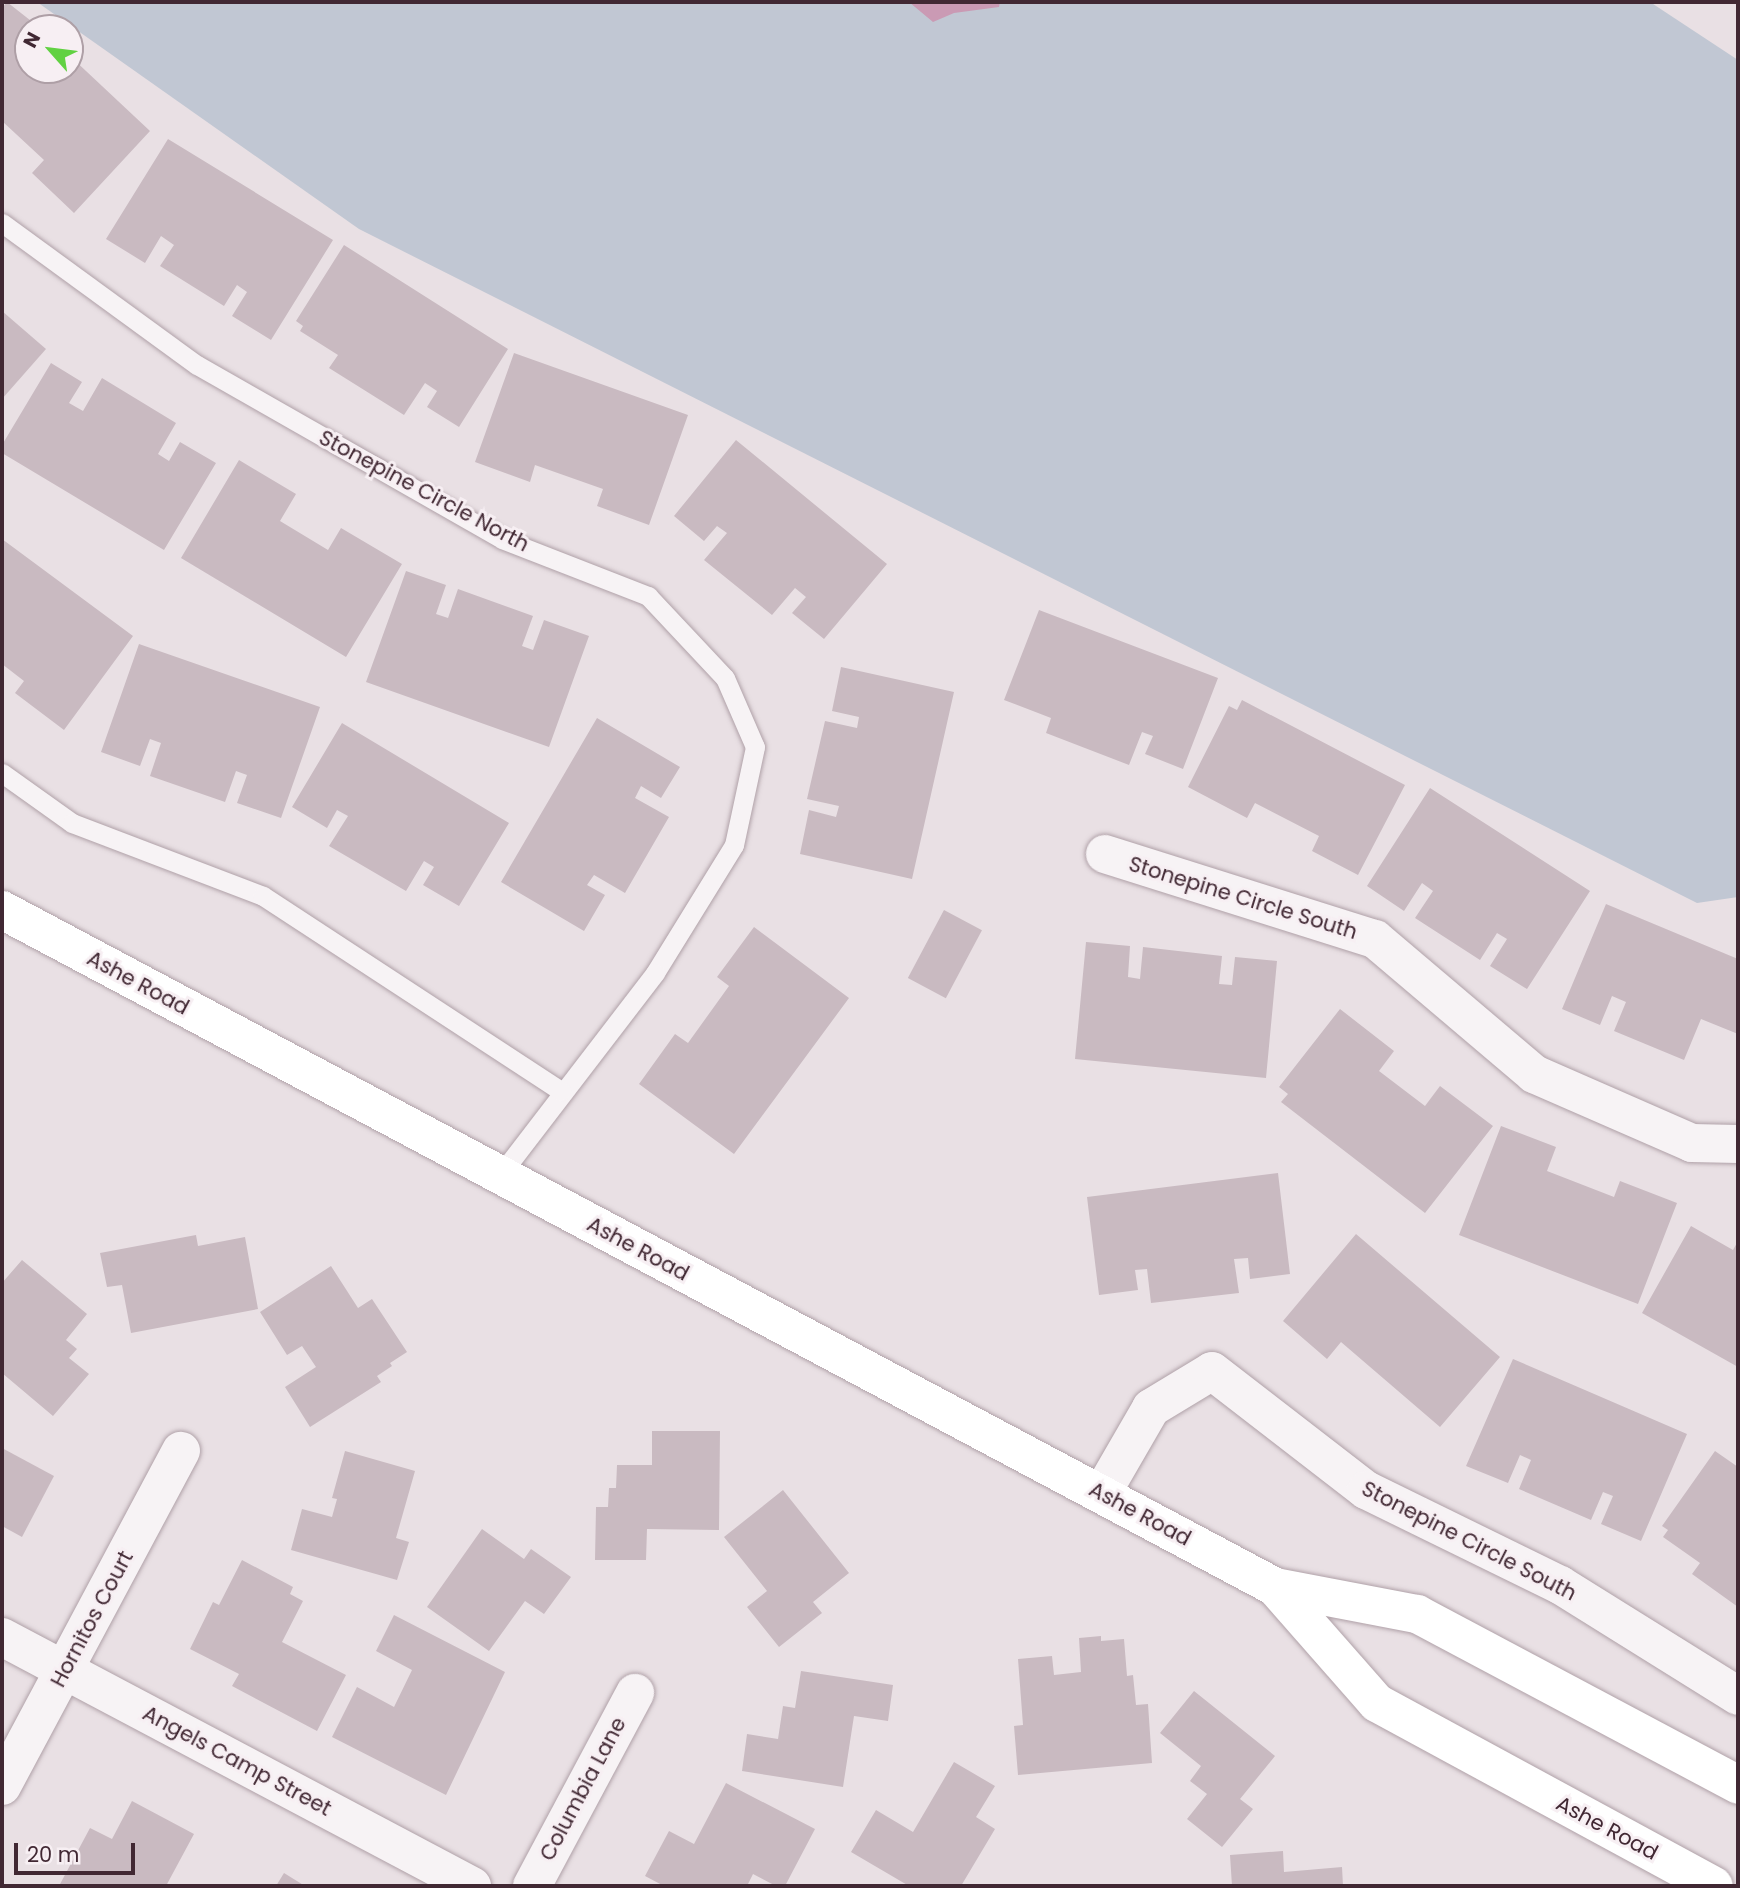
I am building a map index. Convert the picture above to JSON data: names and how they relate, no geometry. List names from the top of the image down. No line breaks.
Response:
{"streets":{"street":["Stonepine Circle South","Ashe Road","Hornitos Court","Angels Camp Street","Columbia Lane"],"lane":["Stonepine Circle North"]},"crossings":[["Stonepine Circle North","Ashe Road"],["Stonepine Circle South","Ashe Road"],["Hornitos Court","Angels Camp Street"]],"scale_bar":"20 m","north":"top left"}
